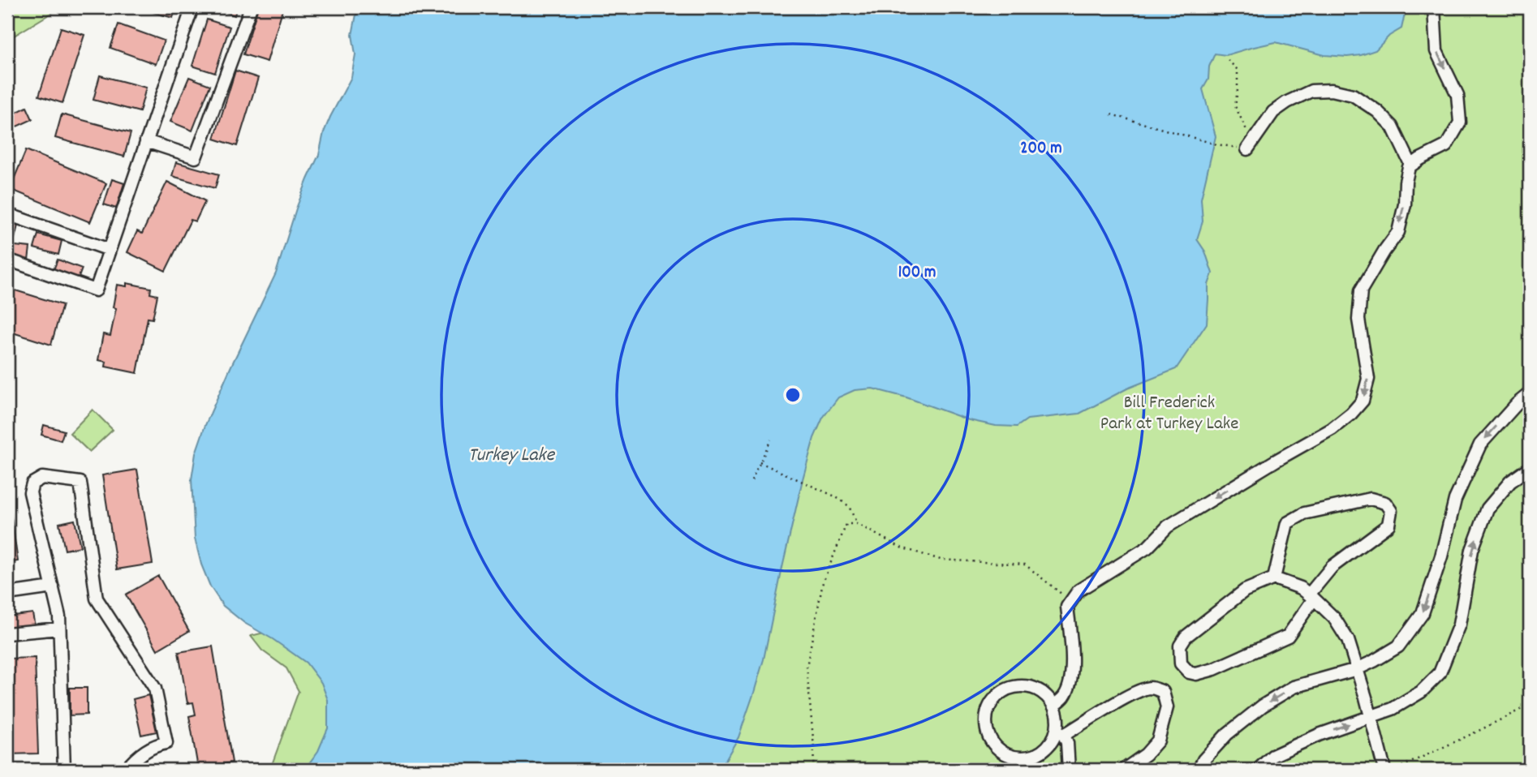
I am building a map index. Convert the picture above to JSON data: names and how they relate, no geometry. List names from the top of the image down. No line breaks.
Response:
{"water":["Turkey Lake"],"parks":["Bill Frederick Park at Turkey Lake"],"rings":["200 m","100 m"]}
